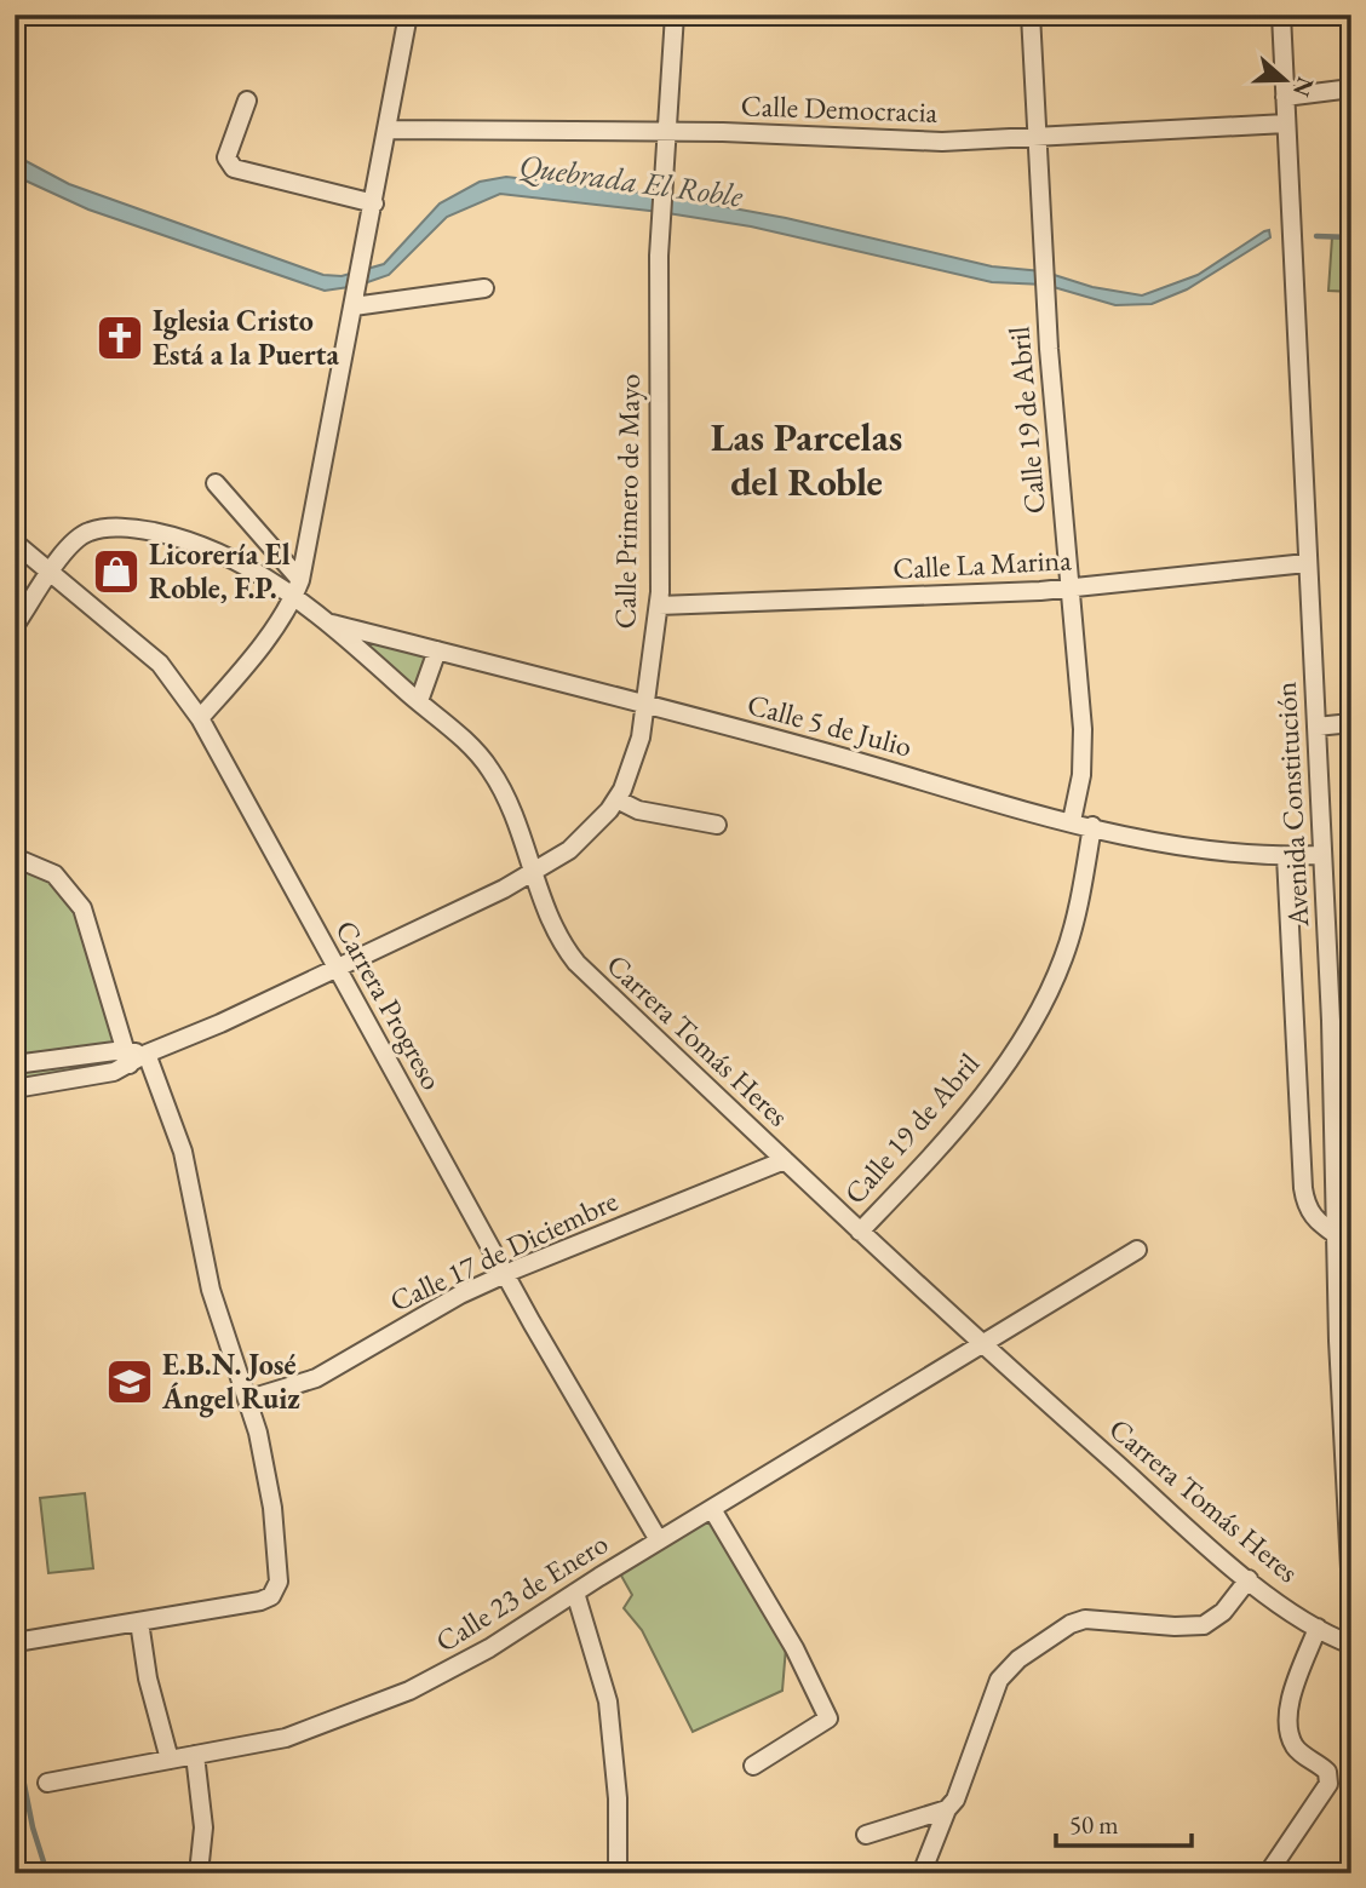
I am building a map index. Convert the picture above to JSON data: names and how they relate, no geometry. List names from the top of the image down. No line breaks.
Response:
{"streets":{"street":["Calle Democracia","Calle 19 de Abril","Calle Primero de Mayo","Calle La Marina","Calle 5 de Julio","Avenida Constitución","Carrera Progreso","Carrera Tomás Heres","Calle 17 de Diciembre","Calle 23 de Enero"]},"crossings":[["Calle Democracia","Calle 19 de Abril"],["Calle Democracia","Calle Primero de Mayo"],["Calle Democracia","Avenida Constitución"],["Calle 19 de Abril","Calle La Marina"],["Calle 19 de Abril","Calle 5 de Julio"],["Calle 19 de Abril","Carrera Tomás Heres"],["Calle Primero de Mayo","Calle La Marina"],["Calle Primero de Mayo","Calle 5 de Julio"],["Calle Primero de Mayo","Carrera Progreso"],["Calle Primero de Mayo","Carrera Tomás Heres"],["Calle La Marina","Avenida Constitución"],["Calle 5 de Julio","Avenida Constitución"],["Calle 5 de Julio","Carrera Tomás Heres"],["Carrera Progreso","Carrera Tomás Heres"],["Carrera Progreso","Calle 17 de Diciembre"],["Carrera Progreso","Calle 23 de Enero"],["Carrera Tomás Heres","Calle 17 de Diciembre"],["Carrera Tomás Heres","Calle 23 de Enero"]],"districts":["Las Parcelas del Roble"],"water":["Quebrada El Roble"],"places":{"church":["Iglesia Cristo Está a la Puerta"],"shop":["Licorería El Roble, F.P."],"school or university":["E.B.N. José Ángel Ruiz"]},"scale_bar":"50 m","north":"right"}
